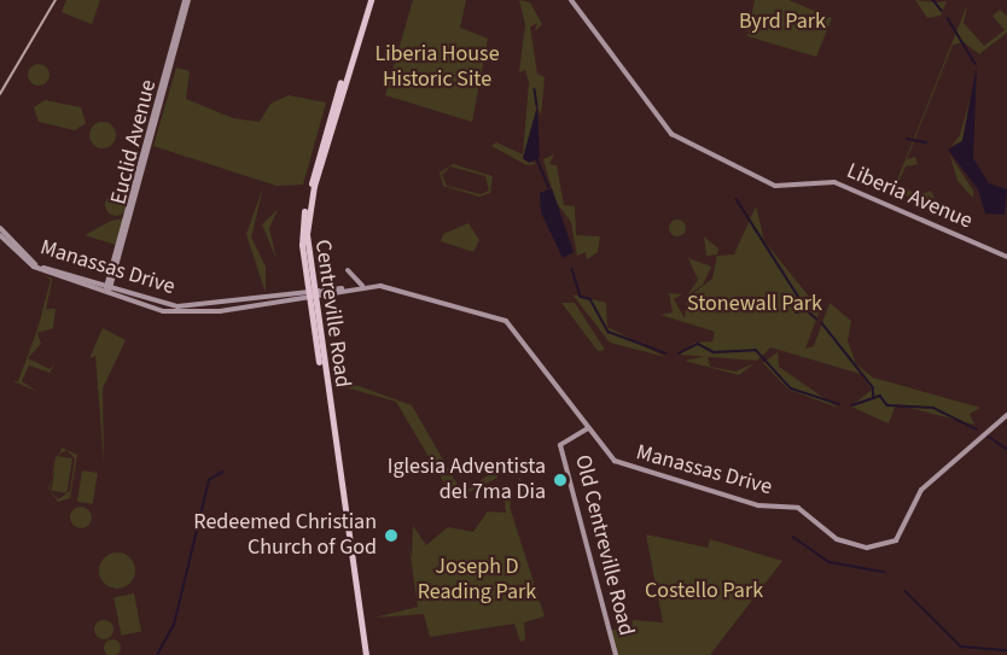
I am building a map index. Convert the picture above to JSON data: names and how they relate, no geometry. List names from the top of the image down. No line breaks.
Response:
{"streets":{"highway":["Centreville Road"],"main road":["Euclid Avenue","Liberia Avenue","Manassas Drive","Old Centreville Road"]},"crossings":[["Euclid Avenue","Manassas Drive"],["Manassas Drive","Centreville Road"],["Manassas Drive","Old Centreville Road"]],"parks":["Byrd Park","Liberia House Historic Site","Stonewall Park","Joseph D Reading Park","Costello Park"],"places":["Iglesia Adventista del 7ma Dia","Redeemed Christian Church of God"]}
